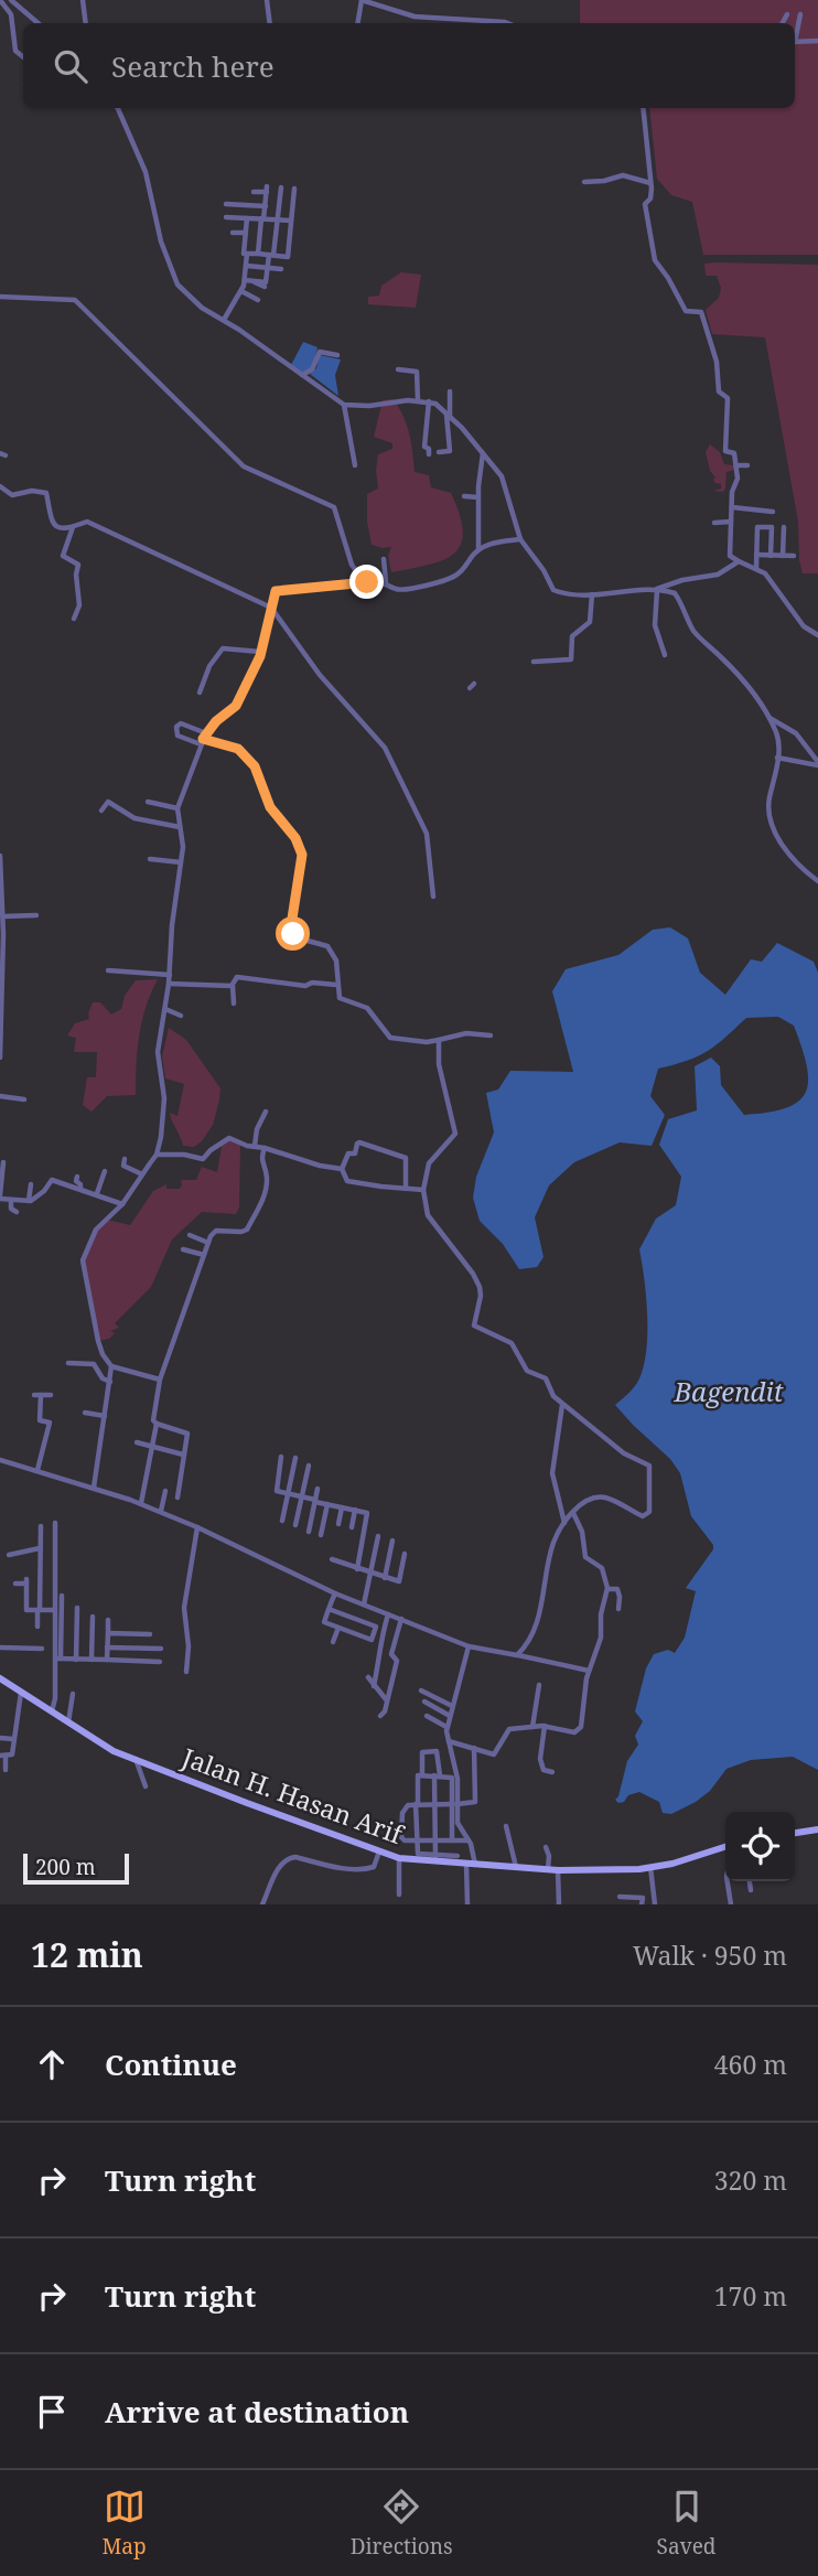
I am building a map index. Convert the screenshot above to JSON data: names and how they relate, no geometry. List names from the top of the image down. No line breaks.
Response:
{"streets":{"main road":["Jalan H. Hasan Arif"]},"water":["Bagendit"],"scale_bar":"200 m","page":{"search":"Search here","scale":"200 m","heading":["12 min","Walk · 950 m"],"list":[["Continue","460 m"],["Turn right","320 m"],["Turn right","170 m"],"Arrive at destination"],"nav":["Map","Directions","Saved"]}}
